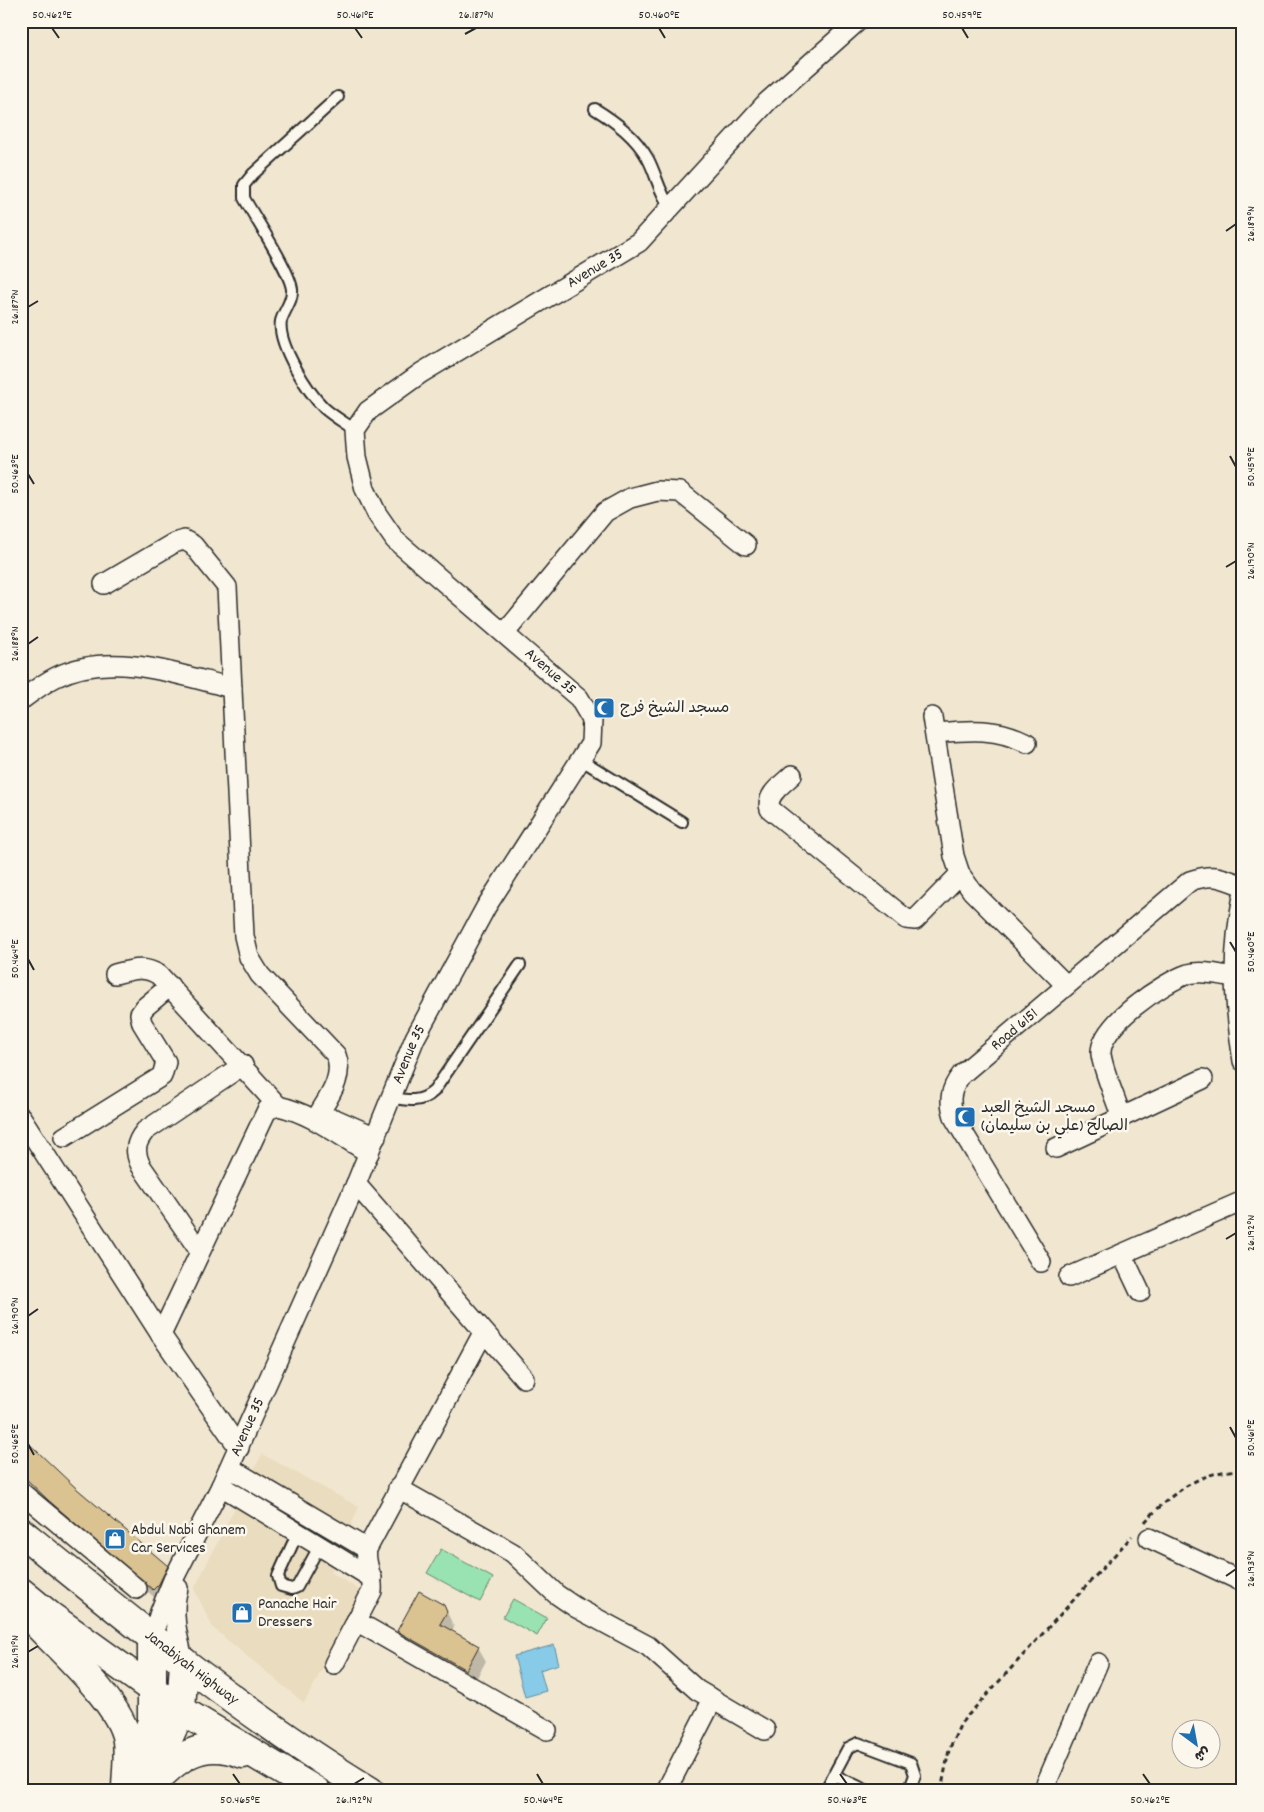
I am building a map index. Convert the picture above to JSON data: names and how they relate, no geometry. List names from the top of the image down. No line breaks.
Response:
{"streets":{"main road":["Avenue 35","Janabiyah Highway"],"street":["Road 6151"]},"crossings":[["Avenue 35","Janabiyah Highway"]],"places":{"mosque":["مسجد الشيخ فرج","مسجد الشيخ العبد الصالح (علي بن سليمان)"],"shop":["Abdul Nabi Ghanem Car Services","Panache Hair Dressers"]},"north":"bottom right","coordinates":["50.462°E","50.461°E","26.187°N","50.460°E","50.459°E","26.189°N","50.463°E","26.190°N","26.188°N","50.464°E","26.192°N","50.465°E","26.193°N","26.191°N"]}
